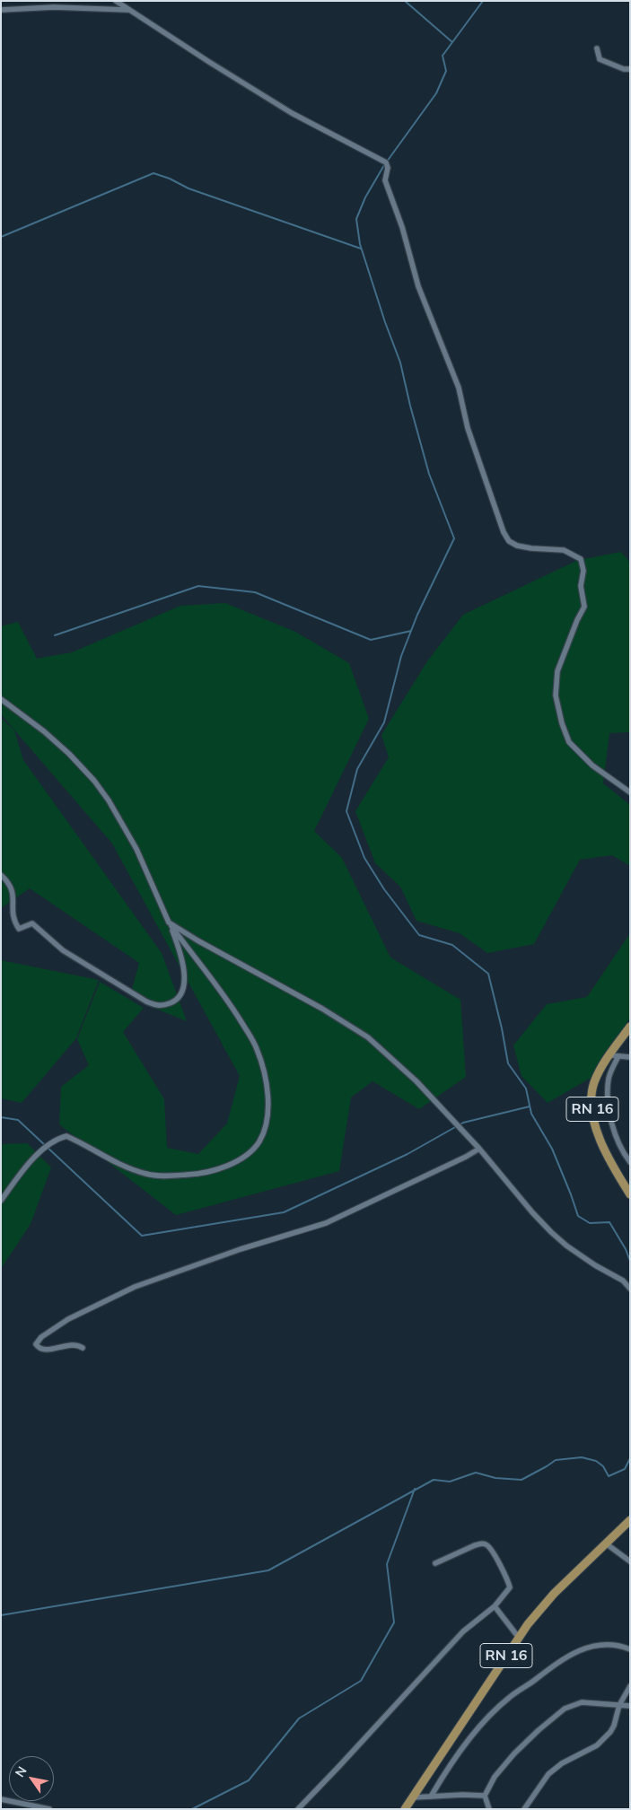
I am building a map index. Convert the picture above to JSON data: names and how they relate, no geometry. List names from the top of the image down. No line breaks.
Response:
{"streets":{"main road":["RN 16"]},"north":"top left"}
